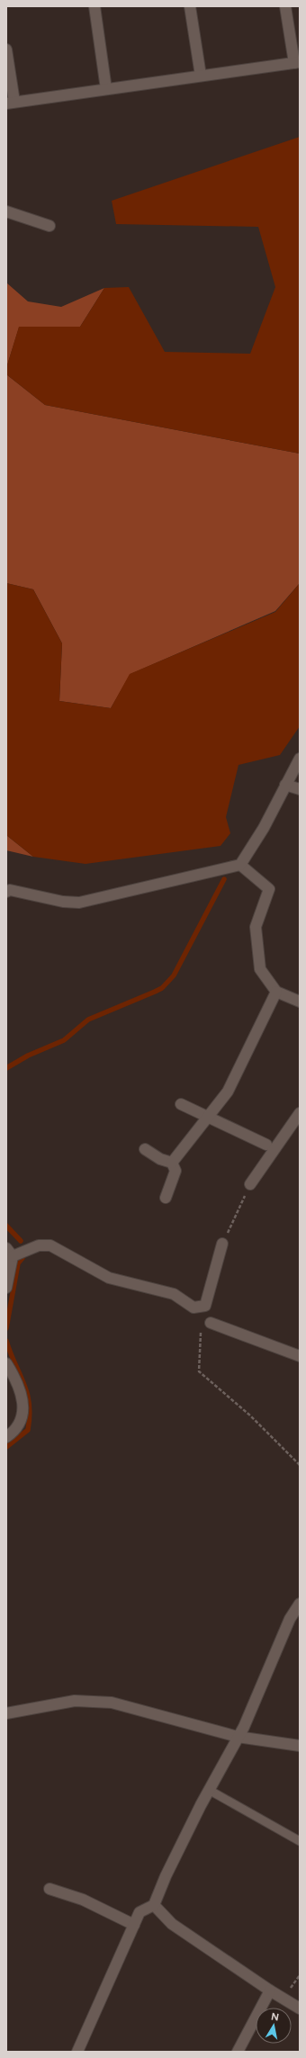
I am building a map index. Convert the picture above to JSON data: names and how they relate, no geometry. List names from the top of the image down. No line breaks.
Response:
{"north":"top"}
